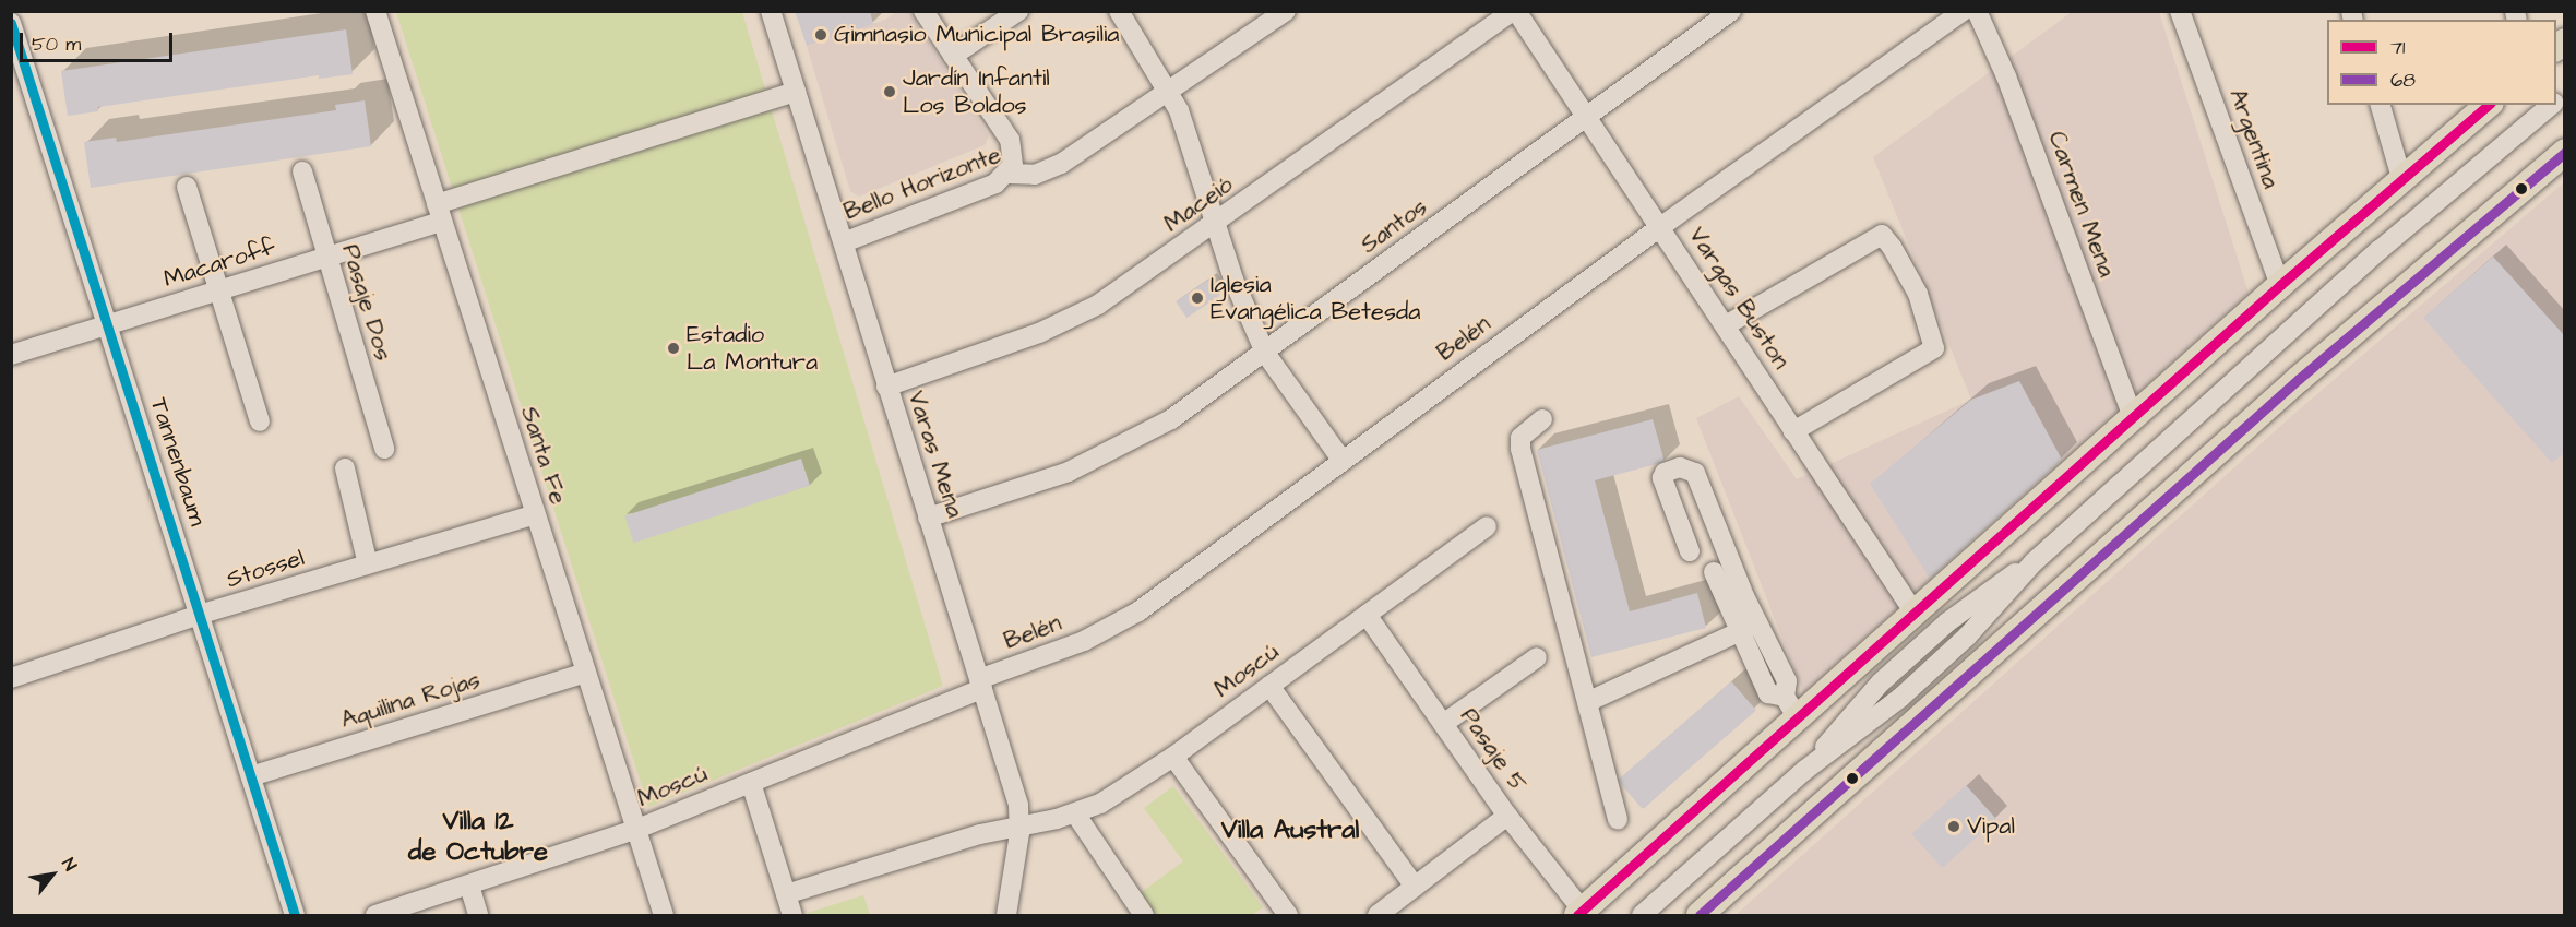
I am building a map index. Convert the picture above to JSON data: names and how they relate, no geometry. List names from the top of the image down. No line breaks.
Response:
{"streets":{"street":["Argentina","Bello Horizonte","Maceió","Carmen Mena","Santos","Macaroff","Vargas Buston","Pasaje Dos","Belén","Varas Mena","Santa Fe","Tannenbaum","Stossel","Moscú","Aquilina Rojas","Pasaje 5"]},"crossings":[["Bello Horizonte","Varas Mena"],["Maceió","Vargas Buston"],["Maceió","Varas Mena"],["Santos","Vargas Buston"],["Santos","Varas Mena"],["Macaroff","Pasaje Dos"],["Macaroff","Varas Mena"],["Macaroff","Santa Fe"],["Macaroff","Tannenbaum"],["Vargas Buston","Belén"],["Belén","Varas Mena"],["Belén","Moscú"],["Varas Mena","Moscú"],["Santa Fe","Stossel"],["Santa Fe","Moscú"],["Santa Fe","Aquilina Rojas"],["Tannenbaum","Stossel"],["Tannenbaum","Aquilina Rojas"],["Moscú","Pasaje 5"]],"districts":["Villa 12 de Octubre","Villa Austral"],"places":["Gimnasio Municipal Brasilia","Jardín Infantil Los Boldos","Iglesia Evangélica Betesda","Estadio La Montura","Vipal"],"lines":["transit line 71","transit line 68"],"legend":["71","68"],"scale_bar":"50 m","north":"top right"}
